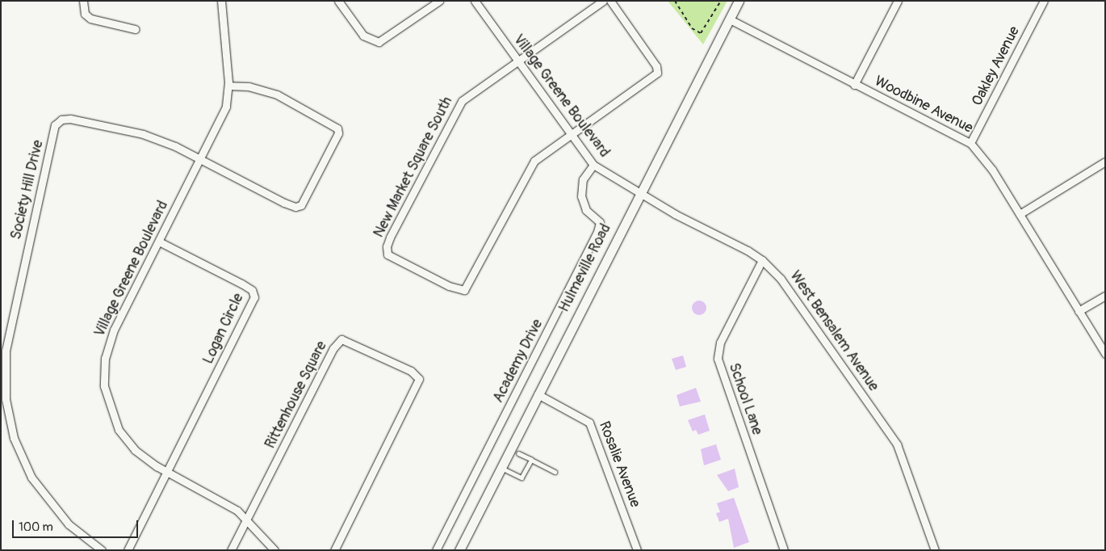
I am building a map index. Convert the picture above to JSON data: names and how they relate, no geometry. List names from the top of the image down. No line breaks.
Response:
{"streets":{"main road":["Hulmeville Road"],"street":["Oakley Avenue","Village Greene Boulevard","Woodbine Avenue","New Market Square South","Society Hill Drive","Logan Circle","West Bensalem Avenue","Academy Drive","Rittenhouse Square","School Lane","Rosalie Avenue"]},"crossings":[["Oakley Avenue","Woodbine Avenue"],["Village Greene Boulevard","New Market Square South"],["Village Greene Boulevard","Society Hill Drive"],["Village Greene Boulevard","Hulmeville Road"],["Village Greene Boulevard","Logan Circle"],["Village Greene Boulevard","West Bensalem Avenue"],["Village Greene Boulevard","Academy Drive"],["Village Greene Boulevard","Rittenhouse Square"],["Woodbine Avenue","Hulmeville Road"],["Hulmeville Road","West Bensalem Avenue"],["Hulmeville Road","Rosalie Avenue"],["West Bensalem Avenue","School Lane"]],"scale_bar":"100 m"}
